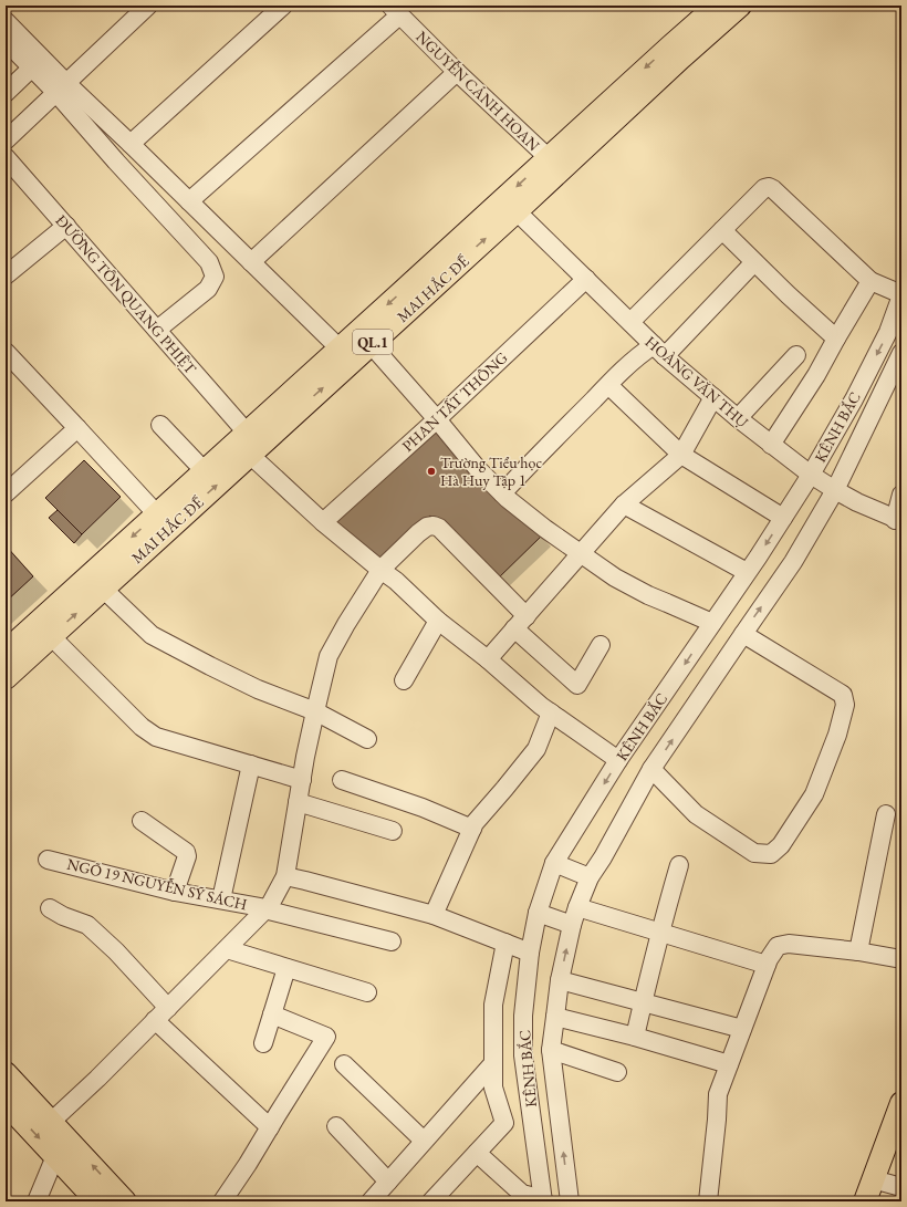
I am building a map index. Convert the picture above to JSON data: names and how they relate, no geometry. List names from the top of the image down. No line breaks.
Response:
{"streets":{"main road":["MAI HẮC ĐẾ","QL.1"],"street":["NGUYỄN CẢNH HOAN","ĐƯỜNG TÔN QUANG PHIỆT","HOÀNG VĂN THỤ","PHAN TẤT THÔNG","KÊNH BẮC","NGÕ 19 NGUYỄN SỸ SÁCH"]},"crossings":[["NGUYỄN CẢNH HOAN","MAI HẮC ĐẾ"],["MAI HẮC ĐẾ","ĐƯỜNG TÔN QUANG PHIỆT"],["MAI HẮC ĐẾ","HOÀNG VĂN THỤ"],["HOÀNG VĂN THỤ","PHAN TẤT THÔNG"],["HOÀNG VĂN THỤ","KÊNH BẮC"]],"places":["Trường Tiểu học Hà Huy Tập 1"]}
